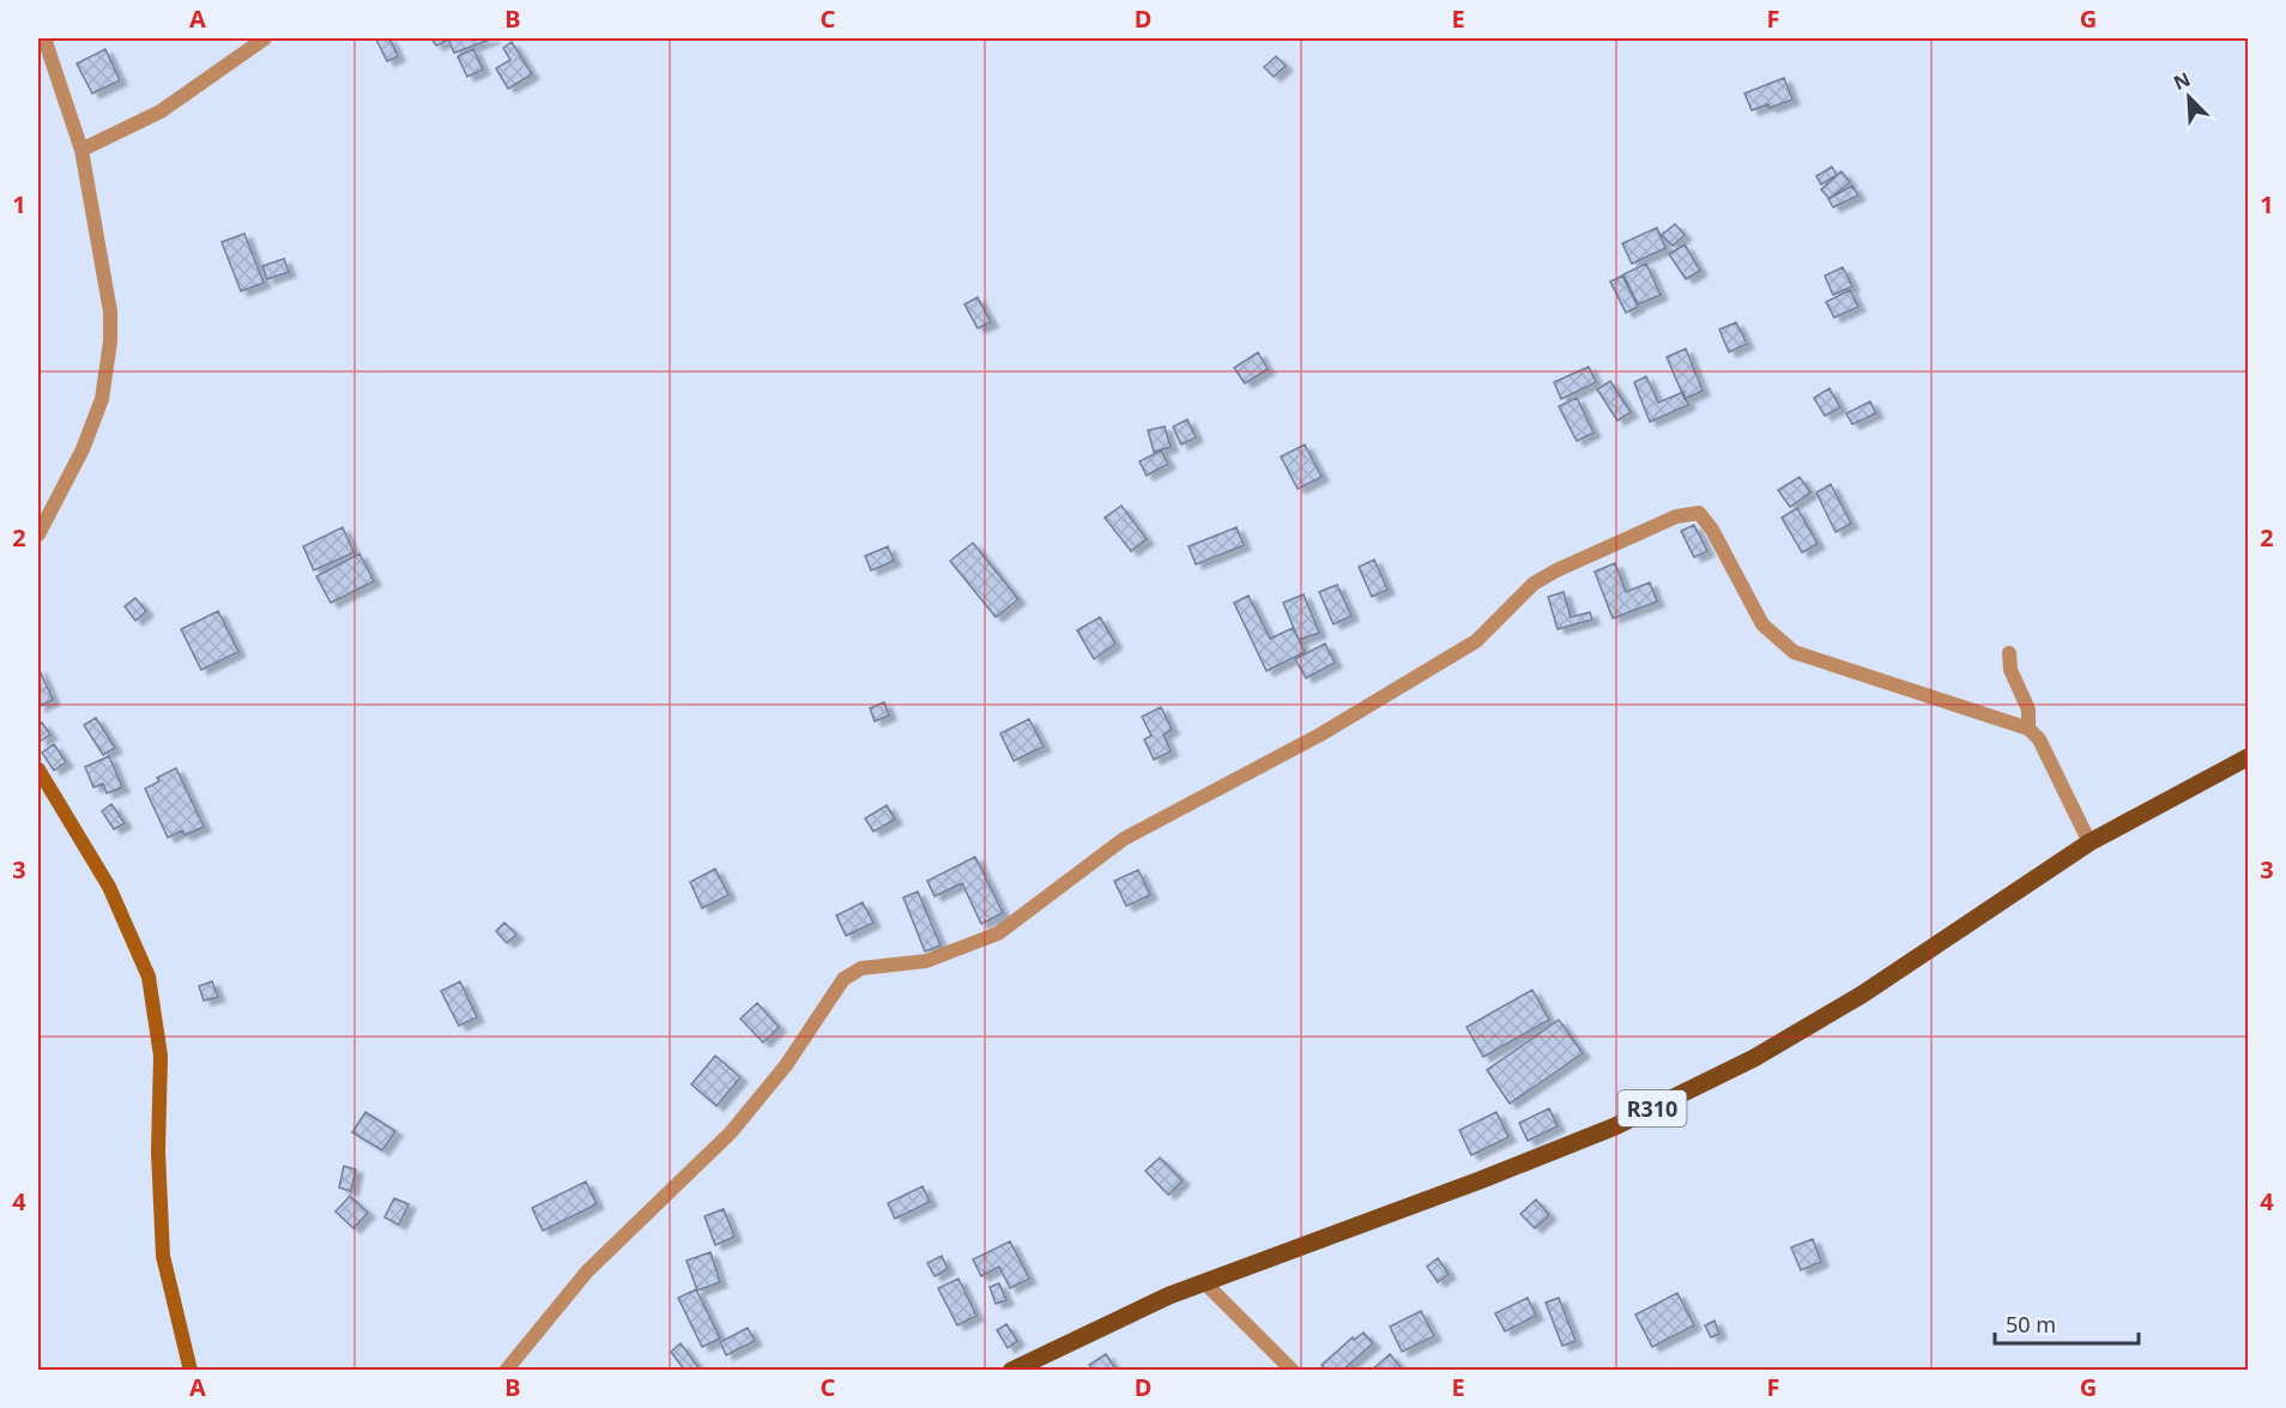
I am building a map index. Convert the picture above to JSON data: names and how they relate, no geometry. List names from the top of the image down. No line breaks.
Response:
{"streets":{"main road":["R310"]},"scale_bar":"50 m","north":"top left","grid":{"columns":["A","B","C","D","E","F","G"],"rows":["1","2","3","4"]}}
